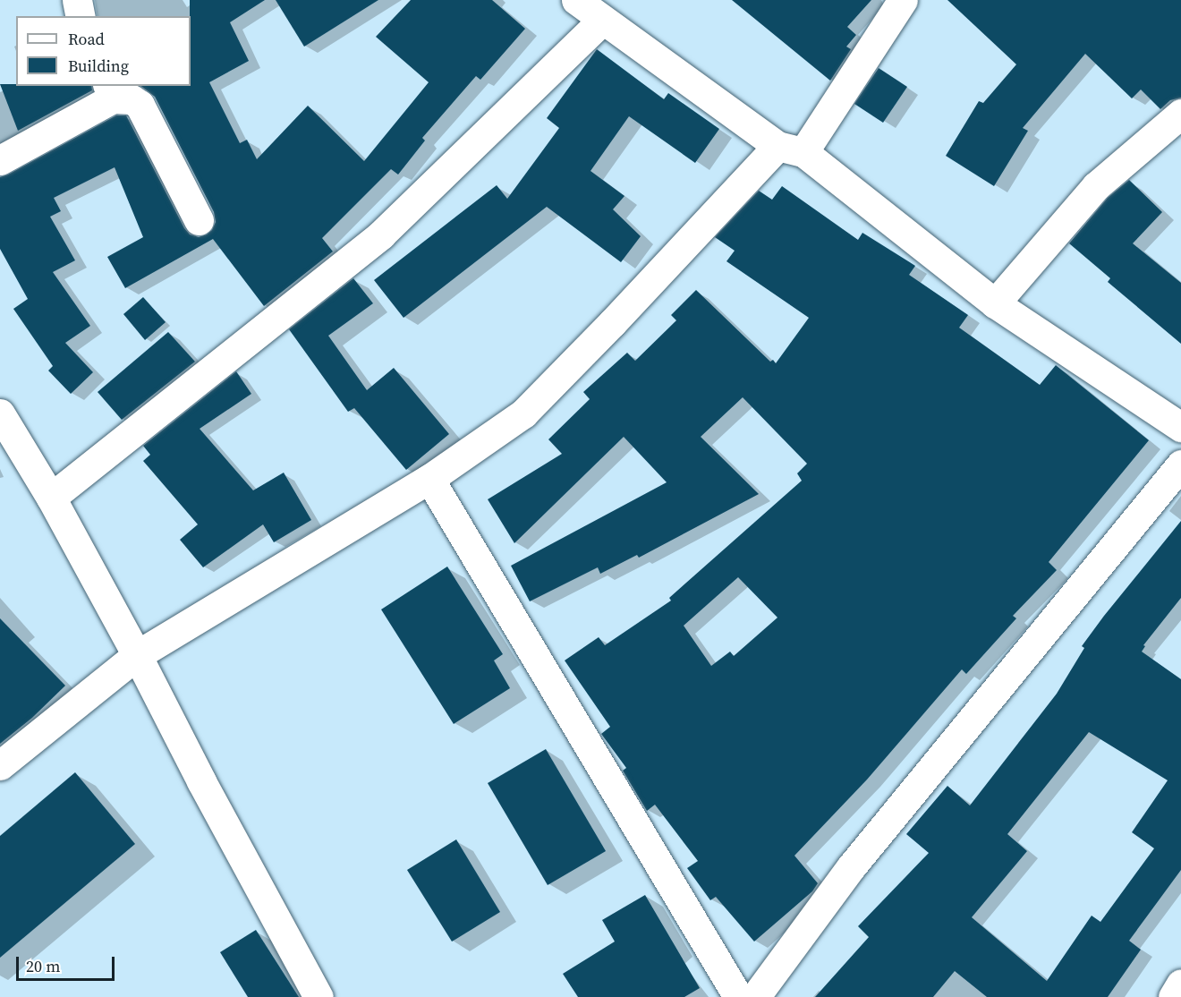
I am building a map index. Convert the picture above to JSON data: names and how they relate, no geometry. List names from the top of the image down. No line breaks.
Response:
{"legend":["Road","Building"],"scale_bar":"20 m"}
